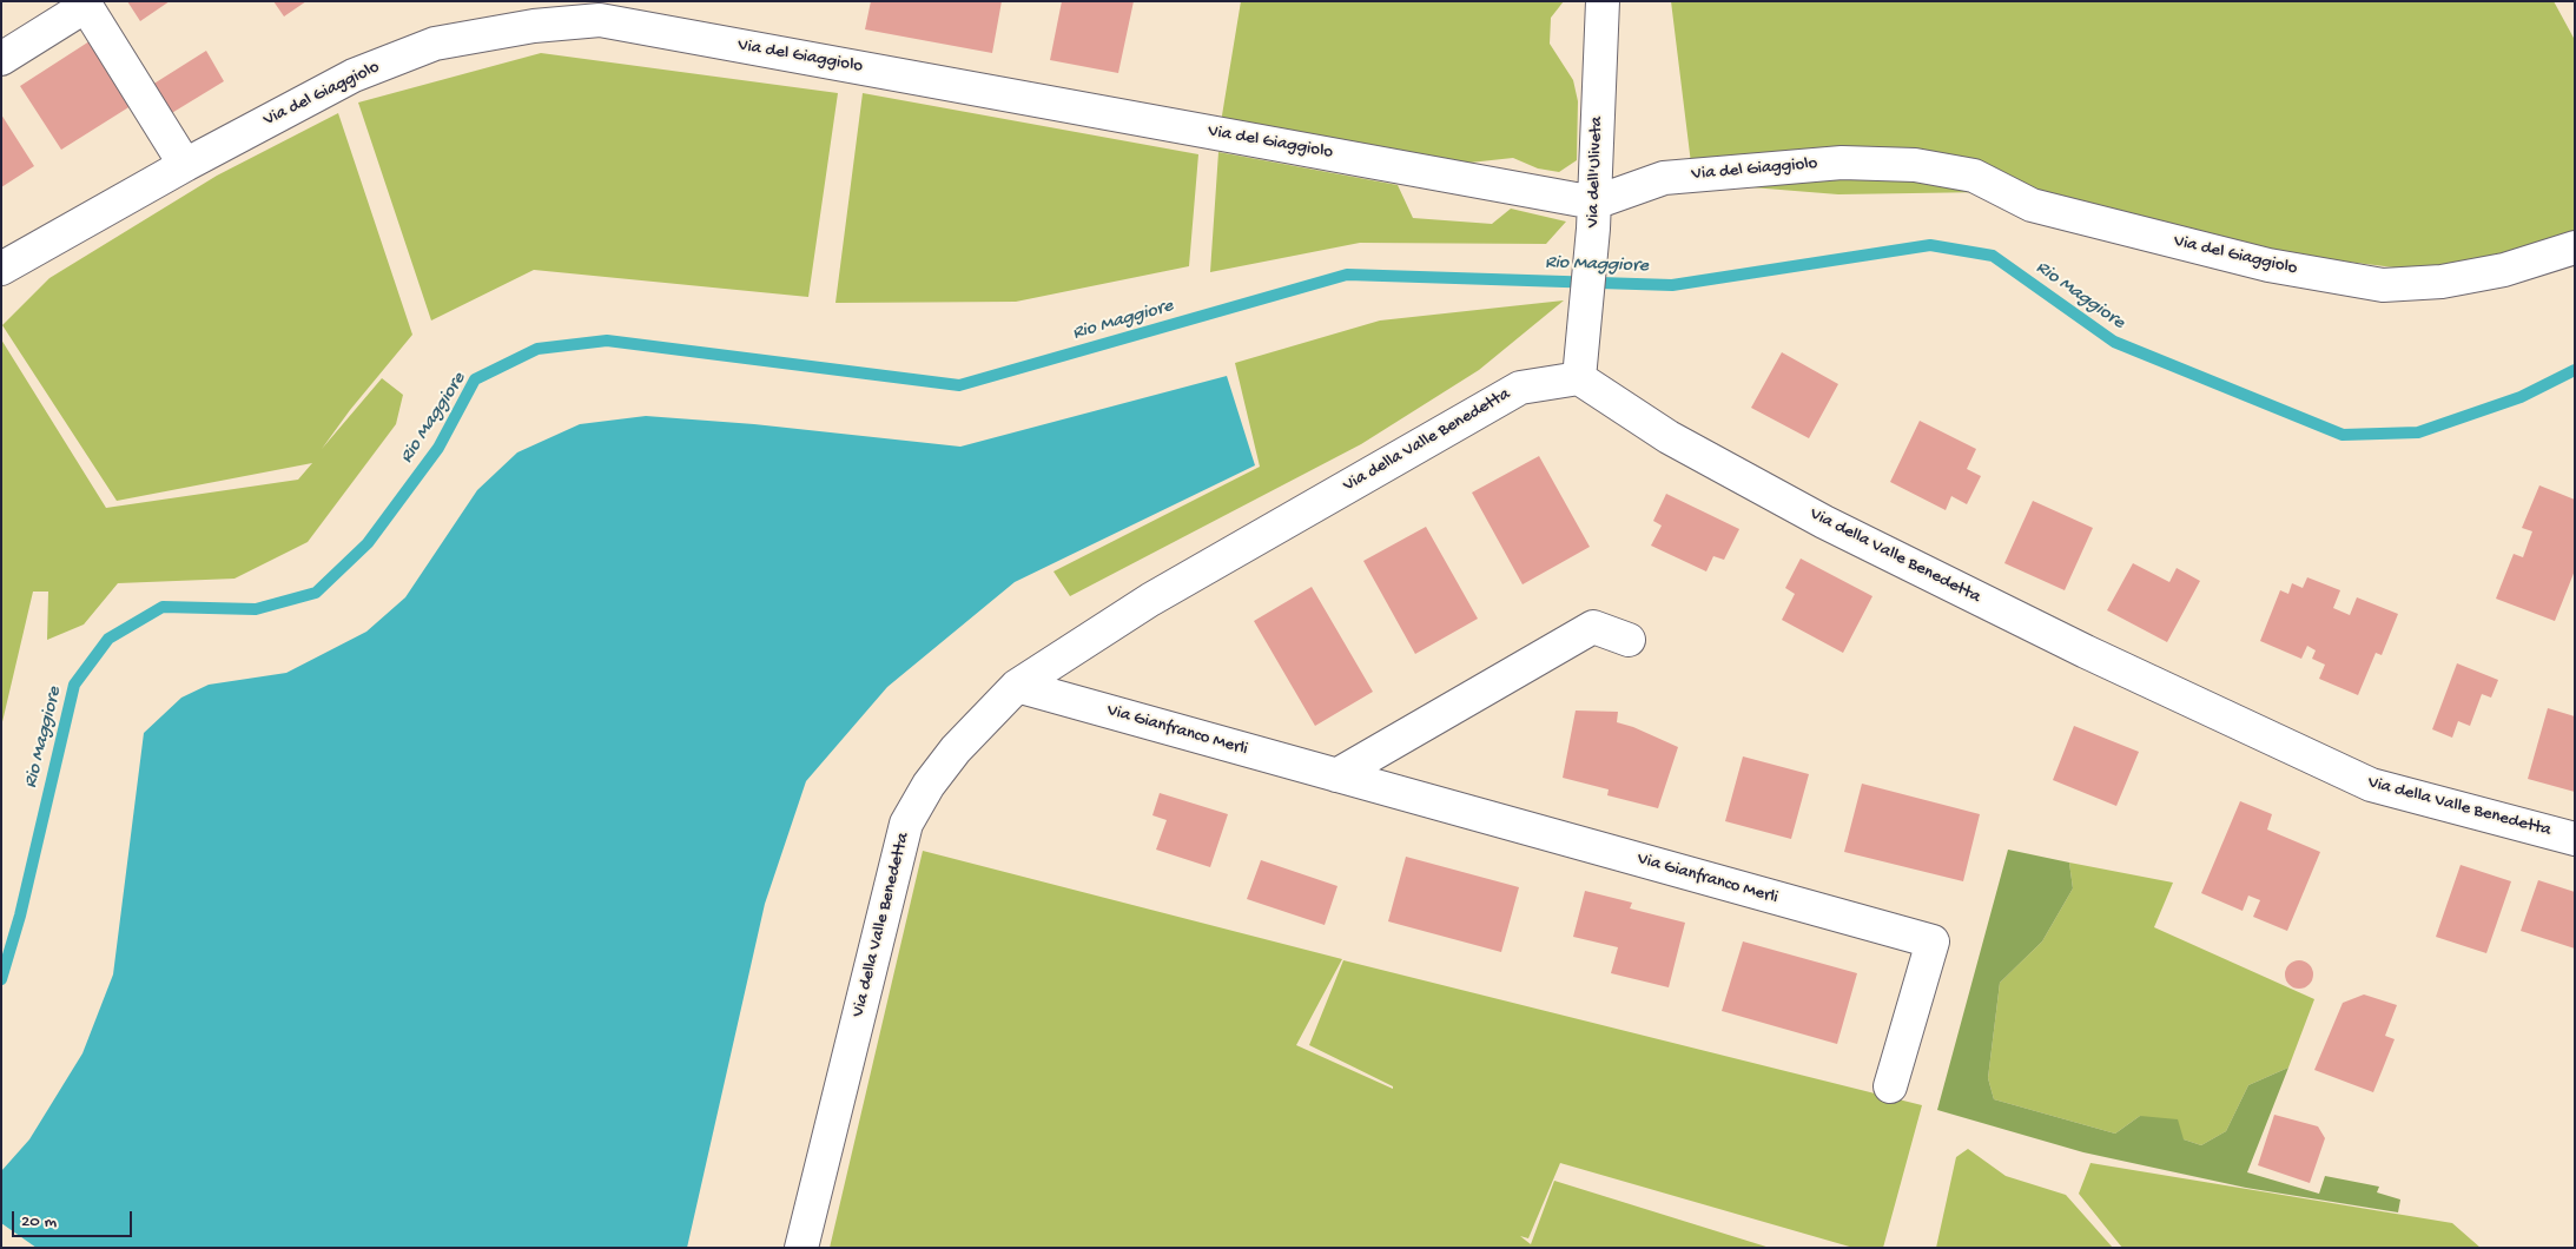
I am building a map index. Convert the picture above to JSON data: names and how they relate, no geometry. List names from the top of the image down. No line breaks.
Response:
{"streets":{"street":["Via del Giaggiolo","Via dell'Uliveta","Via della Valle Benedetta","Via Gianfranco Merli"]},"crossings":[["Via del Giaggiolo","Via dell'Uliveta"],["Via dell'Uliveta","Via della Valle Benedetta"],["Via della Valle Benedetta","Via Gianfranco Merli"]],"water":["Rio Maggiore"],"scale_bar":"20 m"}
